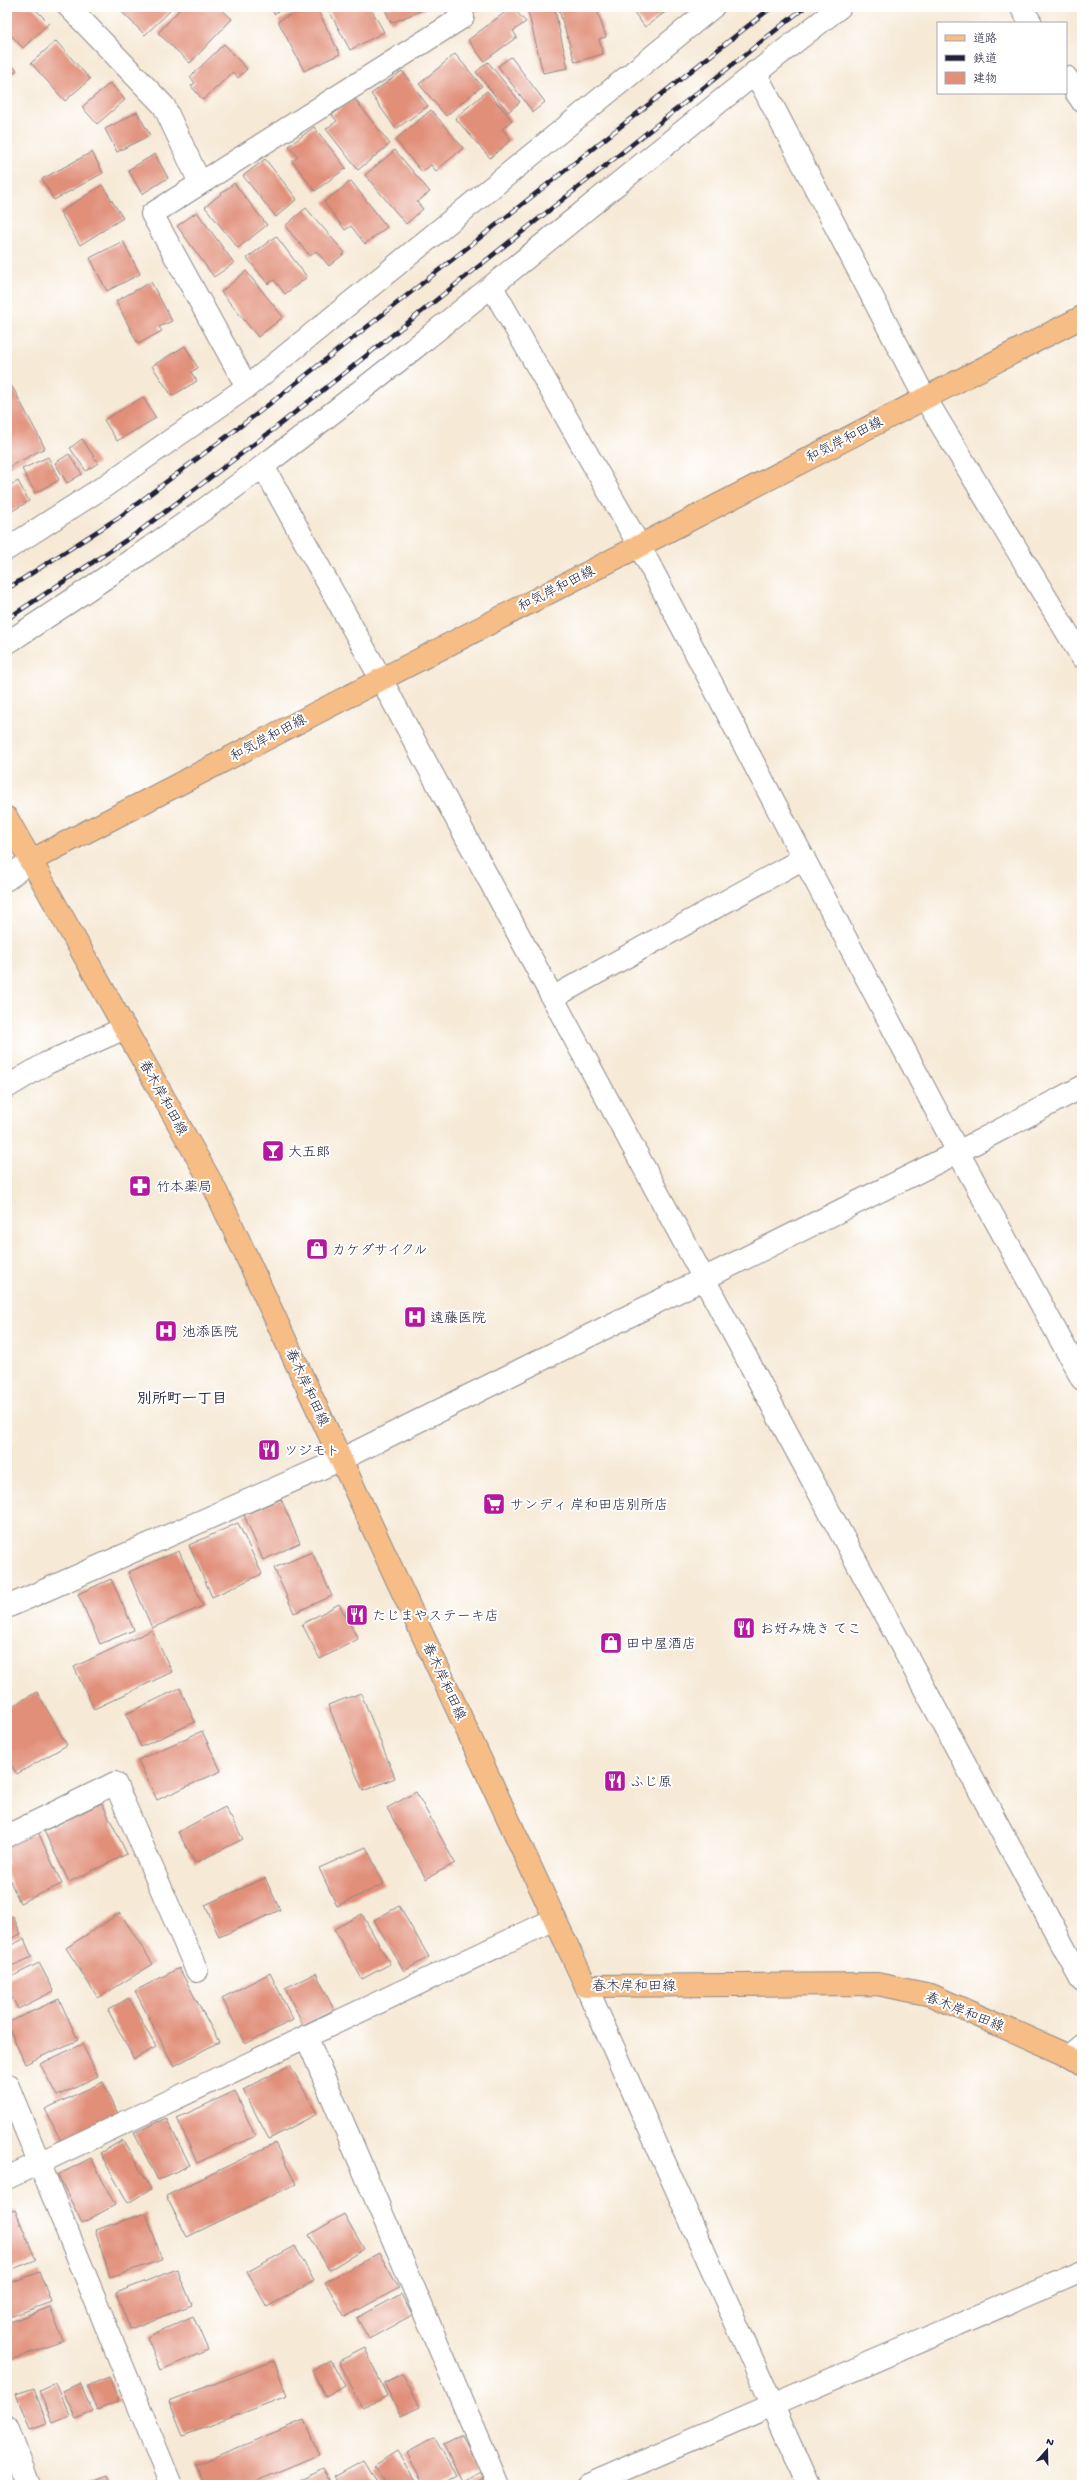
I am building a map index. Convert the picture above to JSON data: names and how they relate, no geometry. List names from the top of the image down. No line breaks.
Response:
{"streets":{"main road":["和気岸和田線","春木岸和田線"]},"crossings":[["和気岸和田線","春木岸和田線"]],"districts":["別所町一丁目"],"places":{"bar":["大五郎"],"pharmacy":["竹本薬局"],"shop":["カケダサイクル","田中屋酒店"],"hospital":["遠藤医院","池添医院"],"restaurant":["ツジモト","たじまやステーキ店","お好み焼き てこ","ふじ原"],"supermarket":["サンディ 岸和田店別所店"]},"legend":["道路","鉄道","建物"],"north":"top"}
